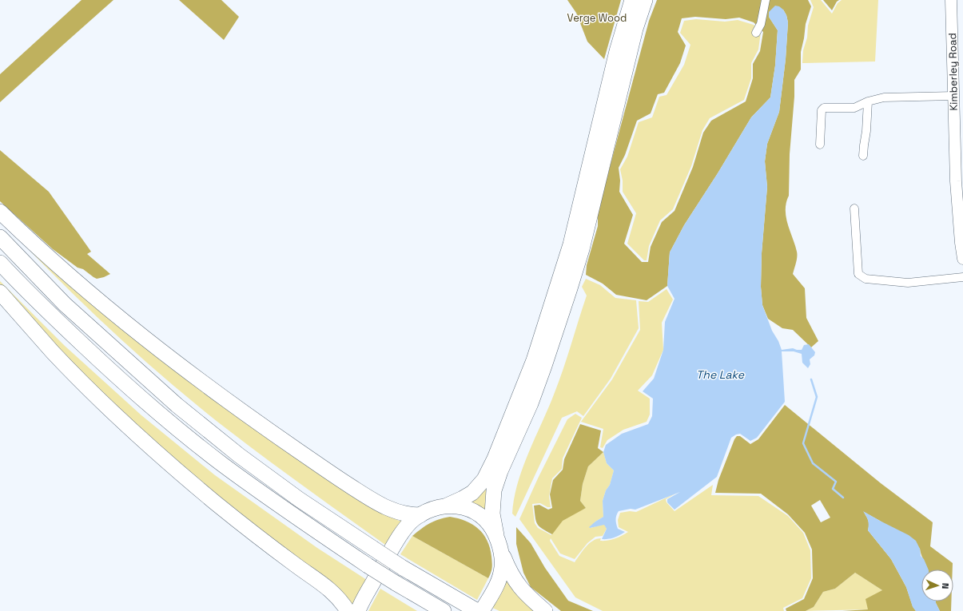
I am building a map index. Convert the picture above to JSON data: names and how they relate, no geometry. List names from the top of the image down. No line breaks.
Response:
{"streets":{"street":["Kimberley Road"]},"water":["The Lake"],"parks":["Verge Wood"],"north":"right"}
